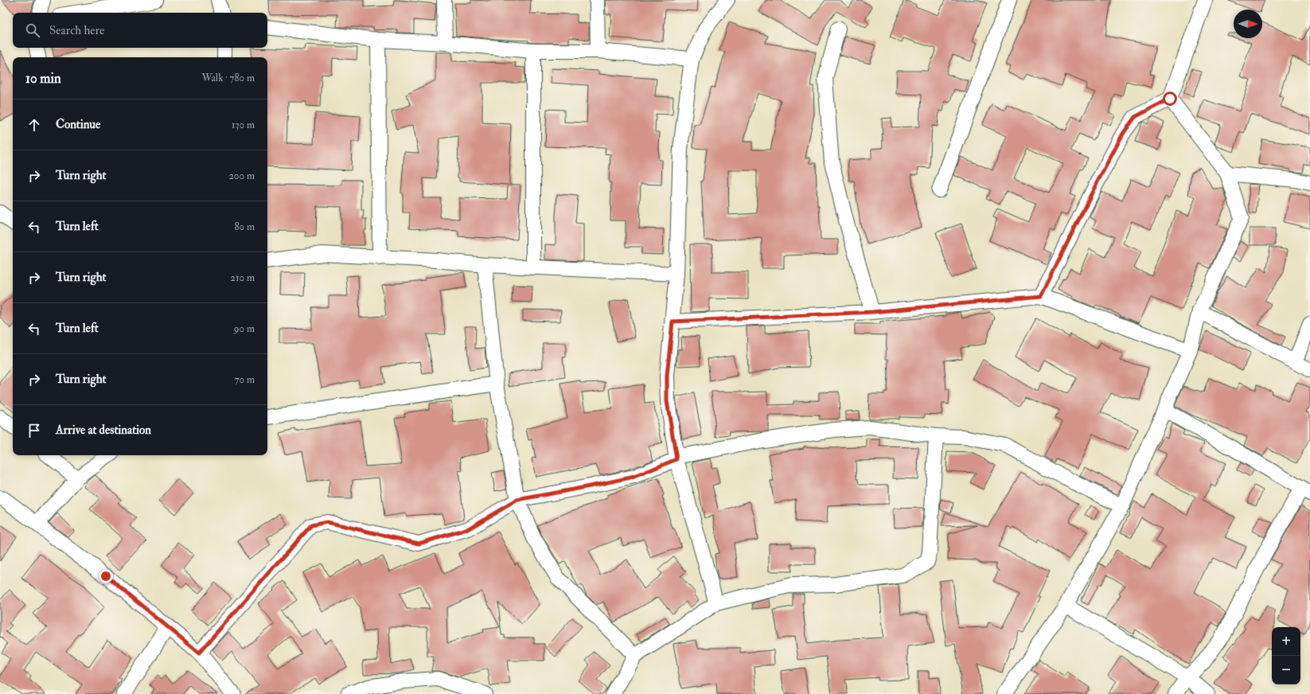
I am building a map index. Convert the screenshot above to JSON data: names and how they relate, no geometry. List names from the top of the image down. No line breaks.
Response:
{"north":"right","page":{"search":"Search here","heading":["10 min","Walk · 780 m"],"list":[["Continue","130 m"],["Turn right","200 m"],["Turn left","80 m"],["Turn right","210 m"],["Turn left","90 m"],["Turn right","70 m"],"Arrive at destination"],"map_buttons":["+","−"]}}
